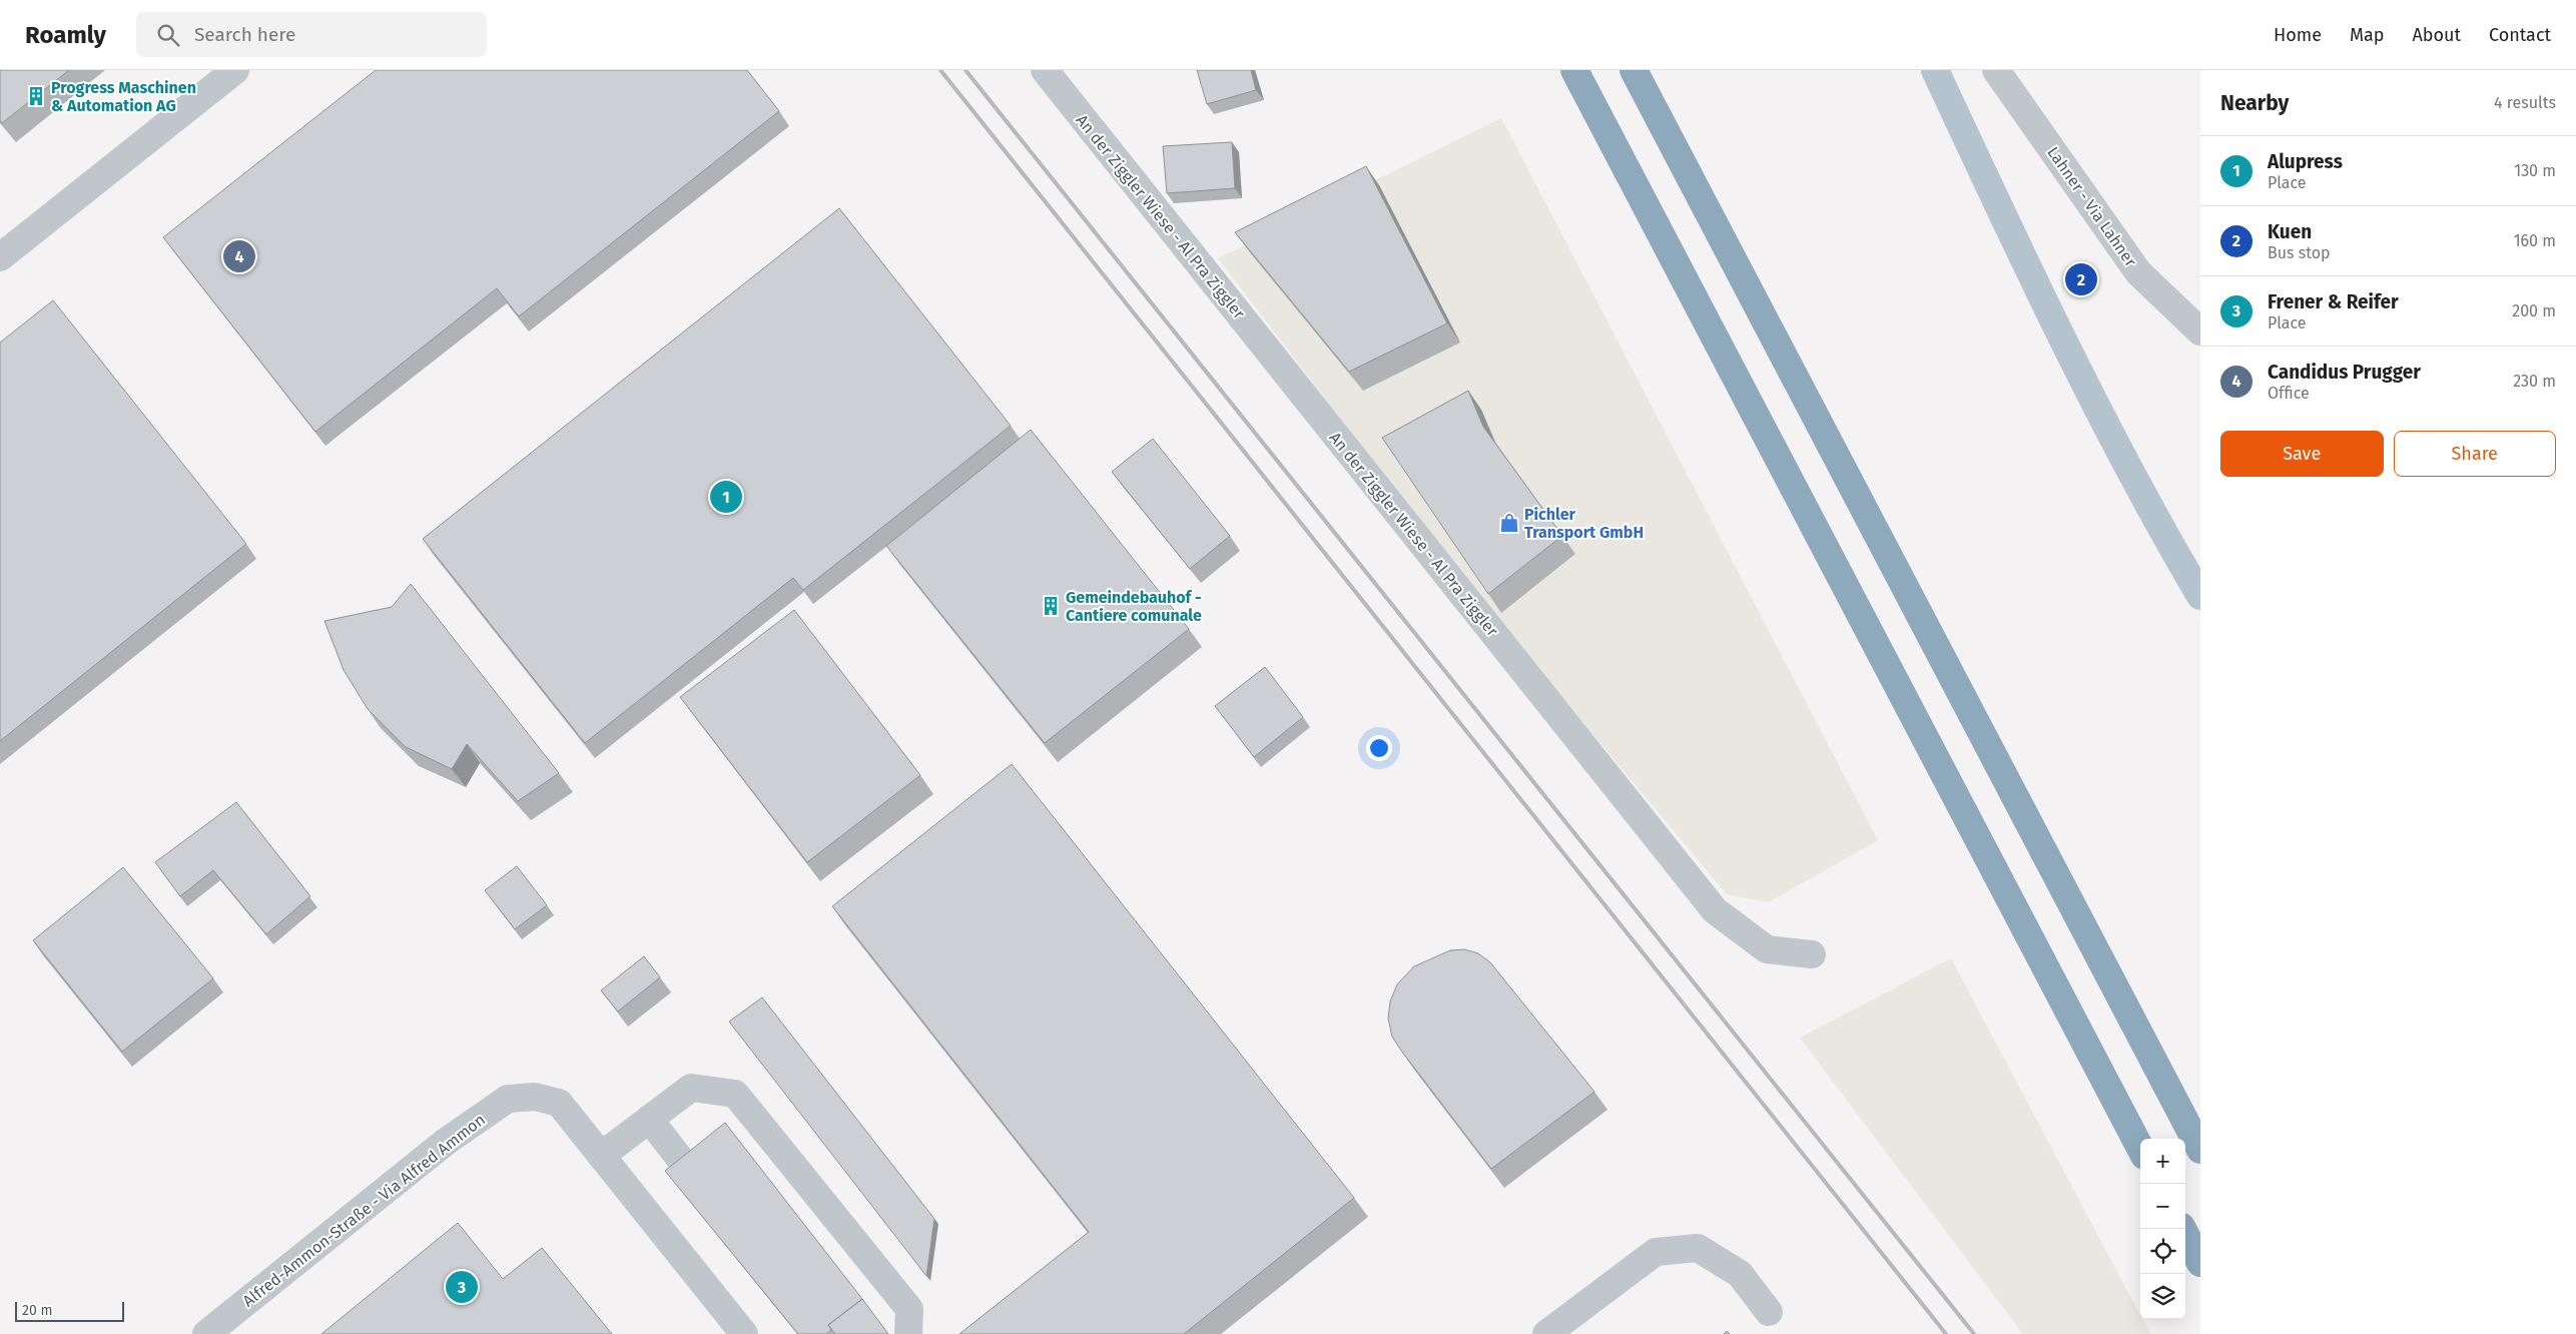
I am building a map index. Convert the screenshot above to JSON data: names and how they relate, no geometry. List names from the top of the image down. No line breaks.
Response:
{"streets":{"street":["Lahner - Via Lahner","An der Ziggler Wiese - Al Pra Ziggler","Alfred-Ammon-Straße - Via Alfred Ammon"]},"places":{"building":["Progress Maschinen & Automation AG","Gemeindebauhof - Cantiere comunale"],"shop":["Pichler Transport GmbH"]},"scale_bar":"20 m","page":{"header":"Roamly","search":"Search here","nav":["Home","Map","About","Contact"],"heading":["Nearby","4 results"],"list":[{"mark":"1","name":"Alupress","note":"Place","value":"130 m"},{"mark":"2","name":"Kuen","note":"Bus stop","value":"160 m"},{"mark":"3","name":"Frener & Reifer","note":"Place","value":"200 m"},{"mark":"4","name":"Candidus Prugger","note":"Office","value":"230 m"}],"pins":["4","2","1","3"],"buttons":["Save","Share"],"map_buttons":["+","−"],"scale":"20 m"}}
